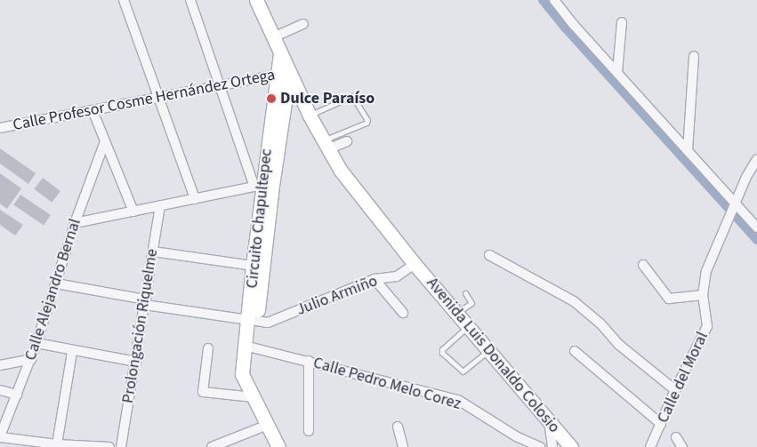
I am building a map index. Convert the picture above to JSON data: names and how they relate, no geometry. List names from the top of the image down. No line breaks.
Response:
{"streets":{"main road":["Circuito Chapultepec","Avenida Luis Donaldo Colosio"],"street":["Calle Profesor Cosme Hernández Ortega","Calle Alejandro Bernal","Julio Armiño","Prolongación Riquelme","Calle del Moral","Calle Pedro Melo Corez"]},"crossings":[["Calle Profesor Cosme Hernández Ortega","Circuito Chapultepec"],["Calle Profesor Cosme Hernández Ortega","Avenida Luis Donaldo Colosio"],["Circuito Chapultepec","Julio Armiño"],["Circuito Chapultepec","Avenida Luis Donaldo Colosio"],["Circuito Chapultepec","Calle Pedro Melo Corez"],["Calle Alejandro Bernal","Julio Armiño"],["Julio Armiño","Prolongación Riquelme"],["Julio Armiño","Avenida Luis Donaldo Colosio"]],"places":["Dulce Paraíso"]}
